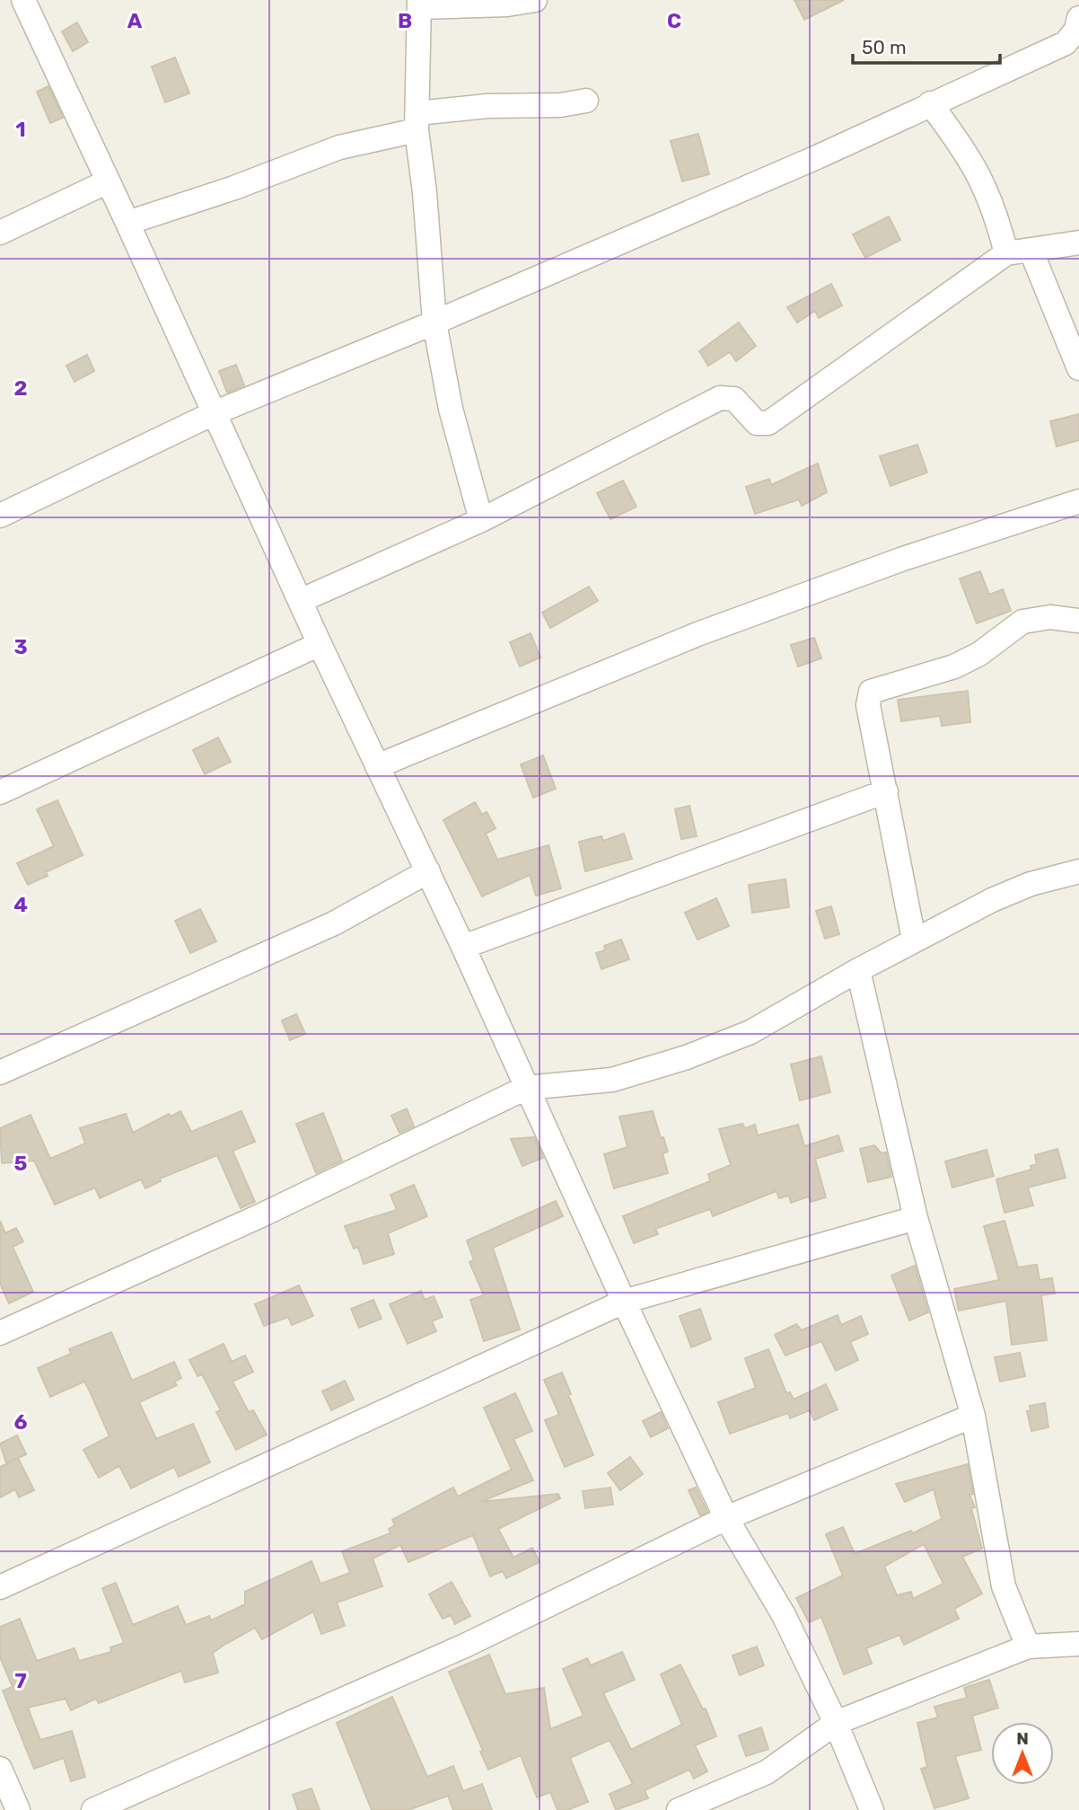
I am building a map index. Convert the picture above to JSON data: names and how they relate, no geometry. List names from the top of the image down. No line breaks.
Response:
{"scale_bar":"50 m","north":"top","grid":{"columns":["A","B","C"],"rows":["1","2","3","4","5","6","7"]}}
